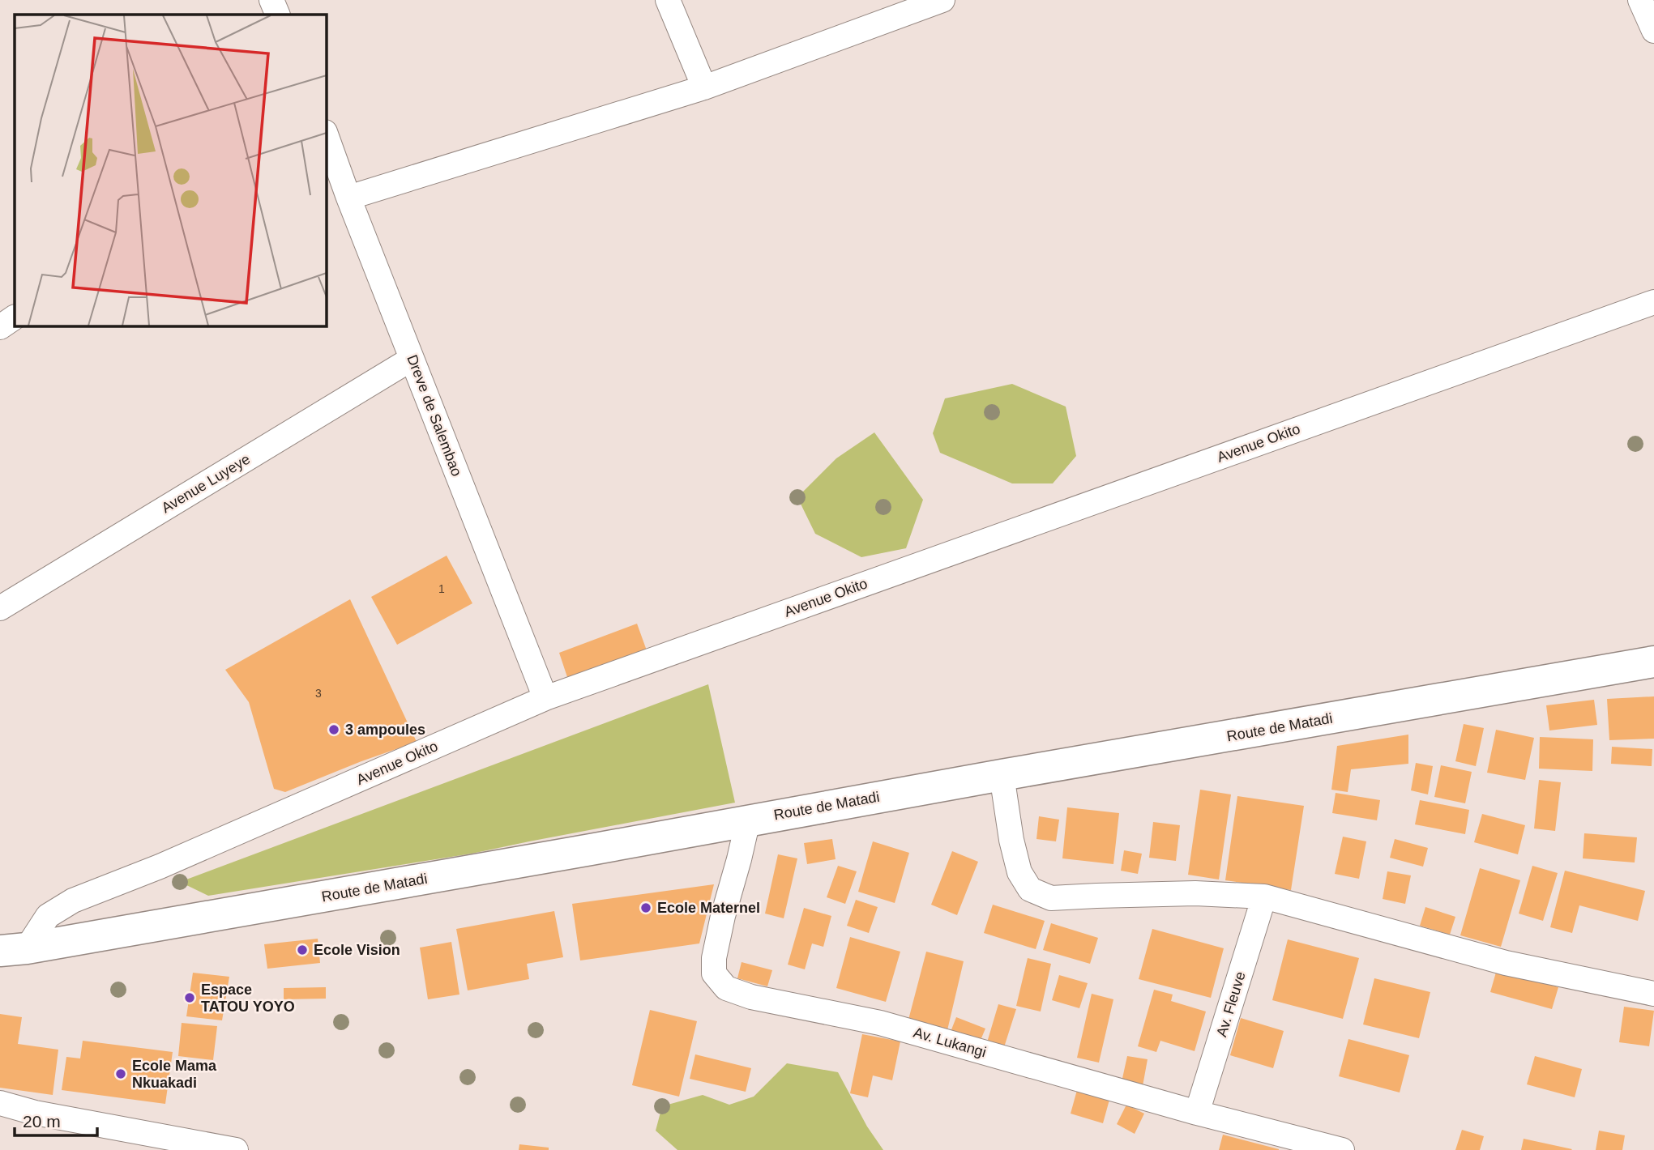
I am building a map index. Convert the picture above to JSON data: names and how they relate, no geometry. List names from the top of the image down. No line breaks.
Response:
{"streets":{"main road":["Route de Matadi"],"street":["Dreve de Salembao","Avenue Okito","Avenue Luyeye","Av. Fleuve","Av. Lukangi"]},"crossings":[["Dreve de Salembao","Avenue Okito"],["Dreve de Salembao","Avenue Luyeye"],["Avenue Okito","Route de Matadi"],["Route de Matadi","Av. Lukangi"],["Av. Fleuve","Av. Lukangi"]],"places":["3 ampoules","Ecole Maternel","Ecole Vision","Espace TATOU YOYO","Ecole Mama Nkuakadi"],"house_numbers":["1","3"],"scale_bar":"20 m"}
